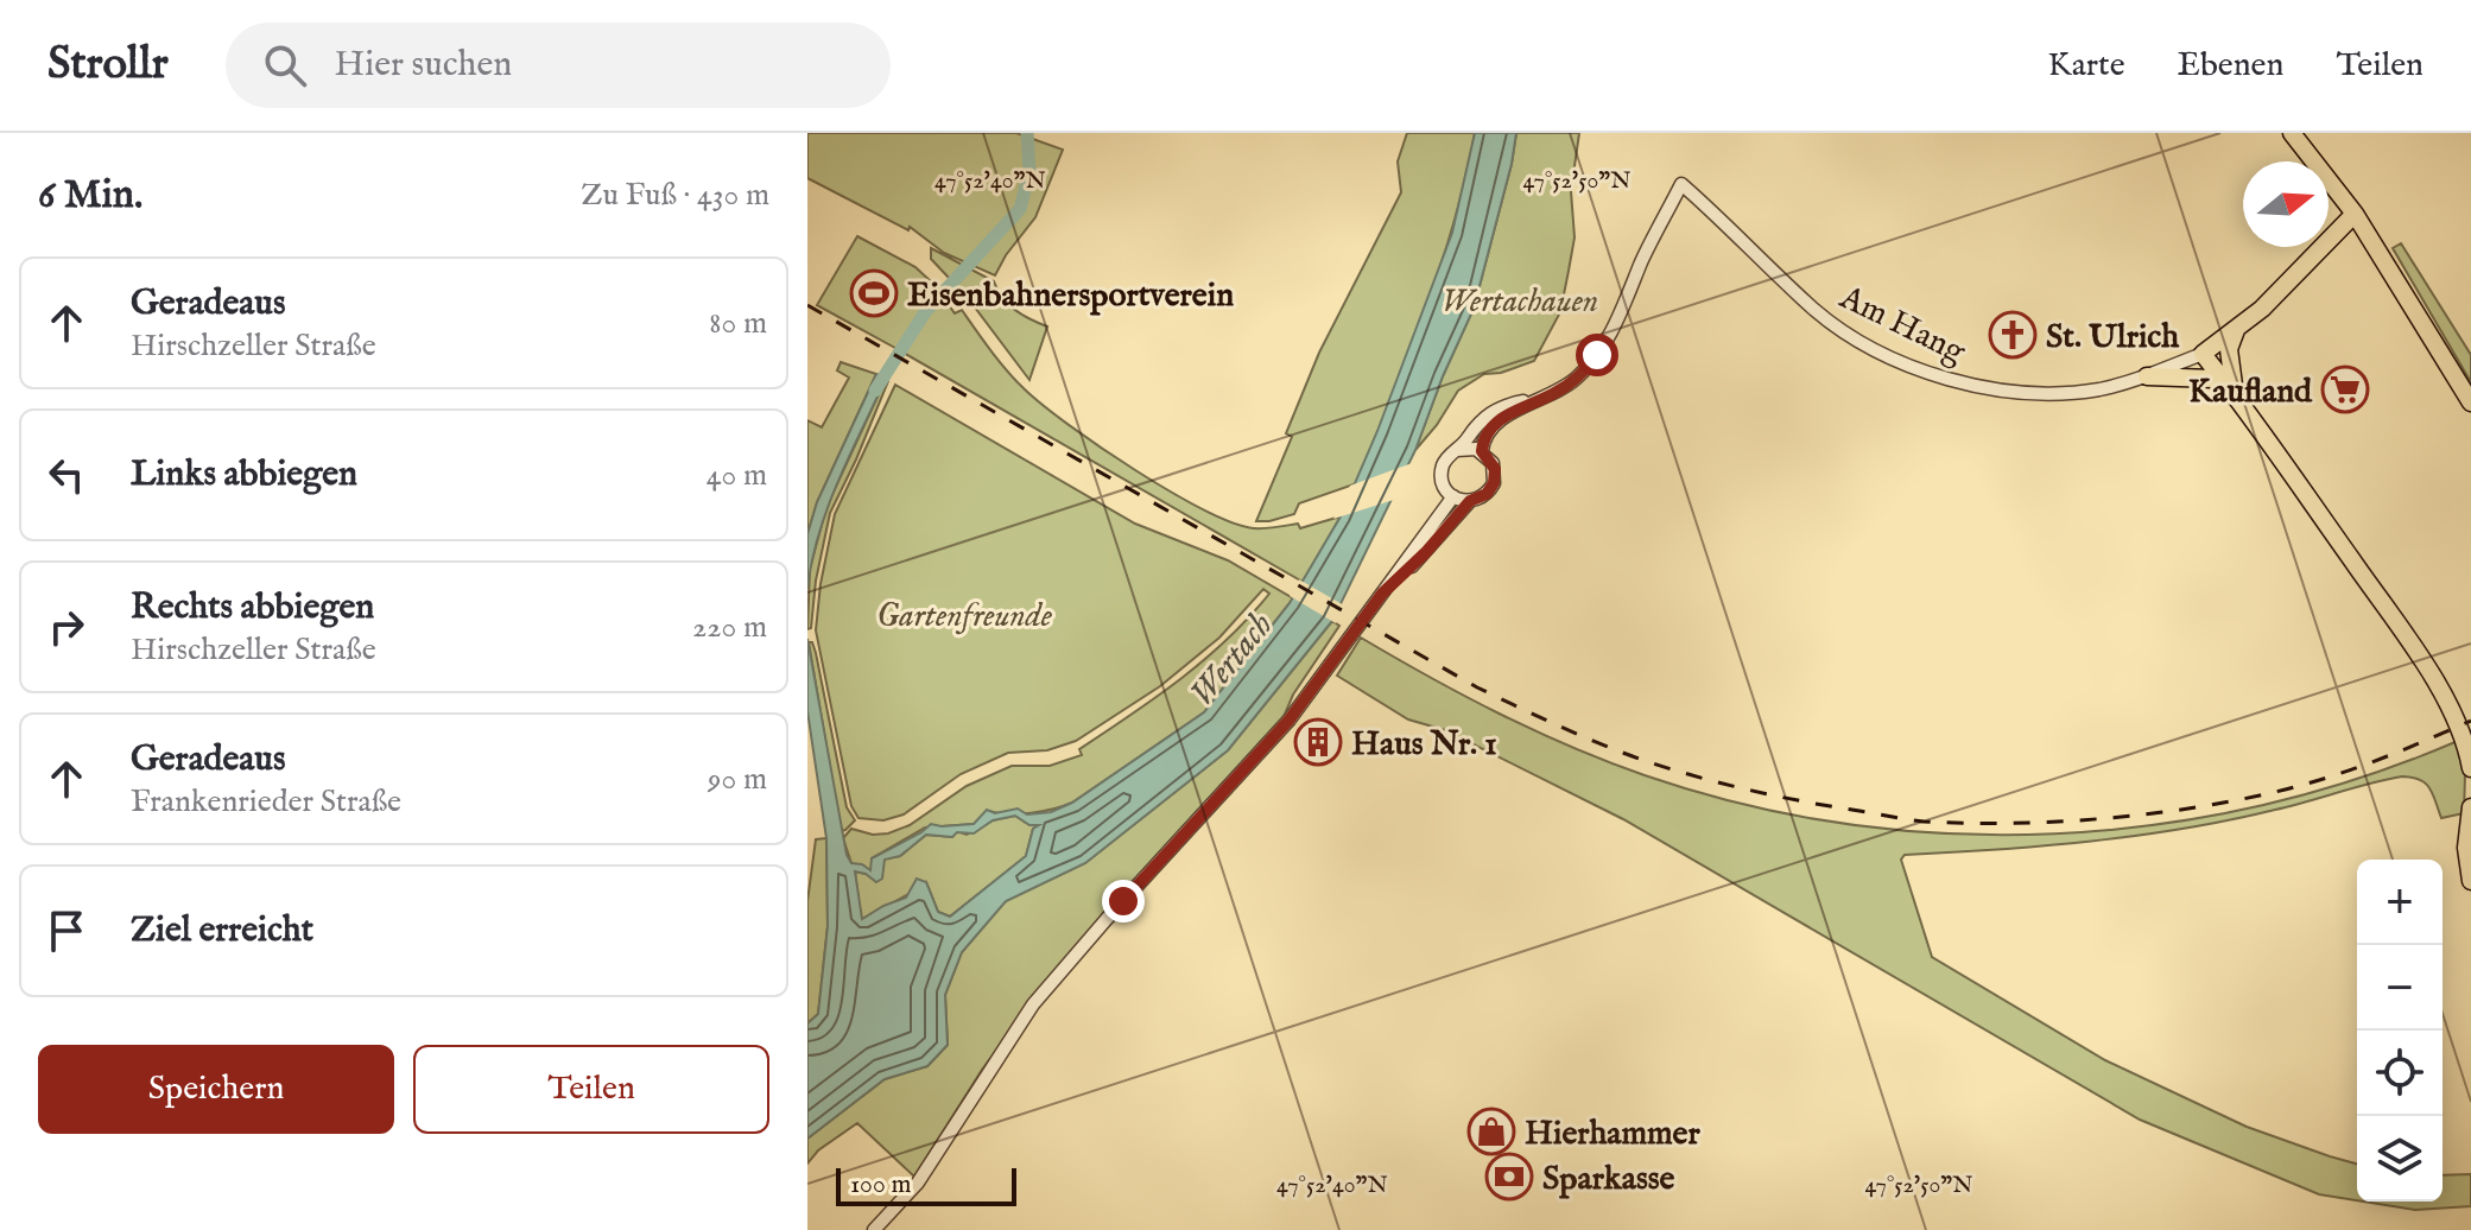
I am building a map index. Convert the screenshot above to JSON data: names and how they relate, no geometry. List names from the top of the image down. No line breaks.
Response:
{"streets":{"street":["Am Hang"]},"water":["Wertach"],"parks":["Wertachauen","Gartenfreunde"],"places":{"sports":["Eisenbahnersportverein"],"church":["St. Ulrich"],"supermarket":["Kaufland"],"building":["Haus Nr. 1"],"shop":["Hierhammer"],"bank":["Sparkasse"]},"scale_bar":"100 m","north":"right","page":{"header":"Strollr","search":"Hier suchen","nav":["Karte","Ebenen","Teilen"],"heading":["6 Min.","Zu Fuß · 430 m"],"list":[["Geradeaus","Hirschzeller Straße","80 m"],["Links abbiegen","40 m"],["Rechts abbiegen","Hirschzeller Straße","220 m"],["Geradeaus","Frankenrieder Straße","90 m"],"Ziel erreicht"],"map_buttons":["+","−"],"buttons":["Speichern","Teilen"],"scale":"100 m"},"coordinates":["47°52'40\"N","47°52'50\"N"]}
